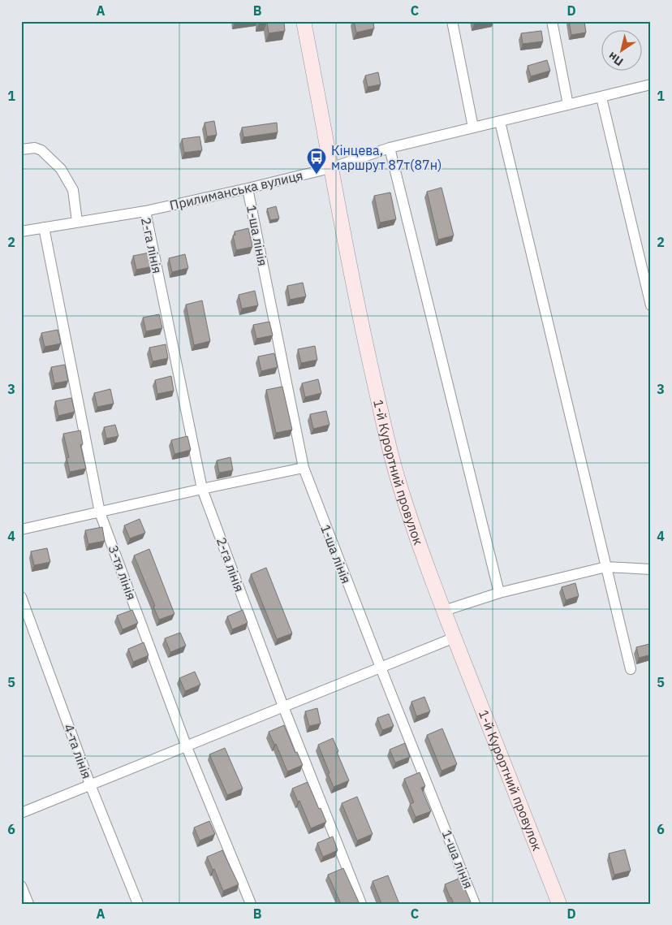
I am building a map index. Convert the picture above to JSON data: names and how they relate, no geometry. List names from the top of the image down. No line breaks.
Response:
{"streets":{"street":["Прилиманська вулиця","1-ша лінія","2-га лінія","1-й Курортний провулок","3-тя лінія","4-та лінія"]},"crossings":[["Прилиманська вулиця","1-ша лінія"],["Прилиманська вулиця","2-га лінія"],["Прилиманська вулиця","1-й Курортний провулок"],["Прилиманська вулиця","3-тя лінія"]],"places":{"bus stop":["Кінцева, маршрут 87т(87н)"]},"north":"bottom left","grid":{"columns":["A","B","C","D"],"rows":["1","2","3","4","5","6"]}}
